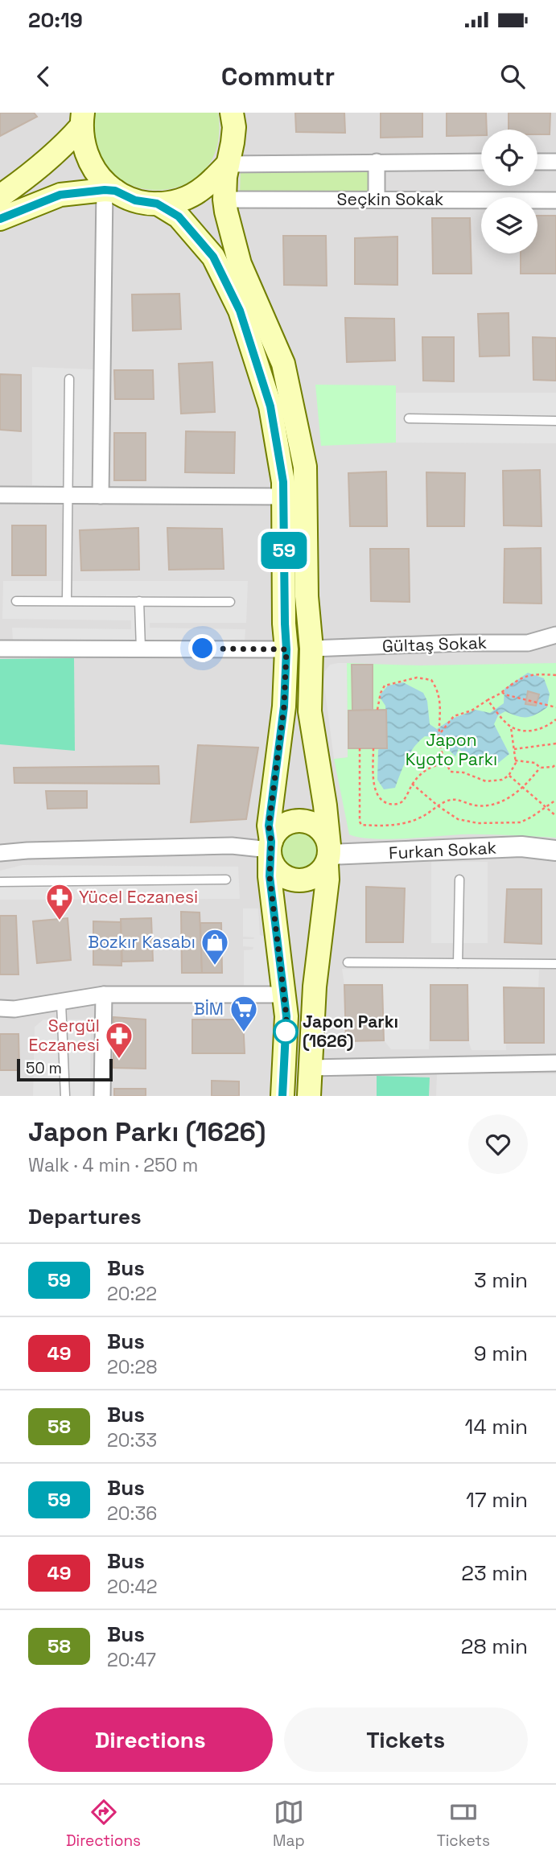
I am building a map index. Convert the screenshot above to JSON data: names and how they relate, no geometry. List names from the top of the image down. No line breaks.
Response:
{"streets":{"street":["Seçkin Sokak","Gültaş Sokak","Furkan Sokak"]},"parks":["Japon Kyoto Parkı"],"places":{"pharmacy":["Yücel Eczanesi","Sergül Eczanesi"],"shop":["Bozkır Kasabı"],"other":["Japon Parkı (1626)"],"supermarket":["BİM"]},"lines":["bus line 59"],"scale_bar":"50 m","page":{"status":"20:19","header":"Commutr","on_map":"59","scale":"50 m","heading":[["Japon Parkı (1626)","Walk · 4 min · 250 m"],"Departures"],"list":[{"mark":"59","name":"Bus","note":"20:22","value":"3 min"},{"mark":"49","name":"Bus","note":"20:28","value":"9 min"},{"mark":"58","name":"Bus","note":"20:33","value":"14 min"},{"mark":"59","name":"Bus","note":"20:36","value":"17 min"},{"mark":"49","name":"Bus","note":"20:42","value":"23 min"},{"mark":"58","name":"Bus","note":"20:47","value":"28 min"}],"buttons":["Directions","Tickets"],"tabs":["Directions","Map","Tickets"]}}
